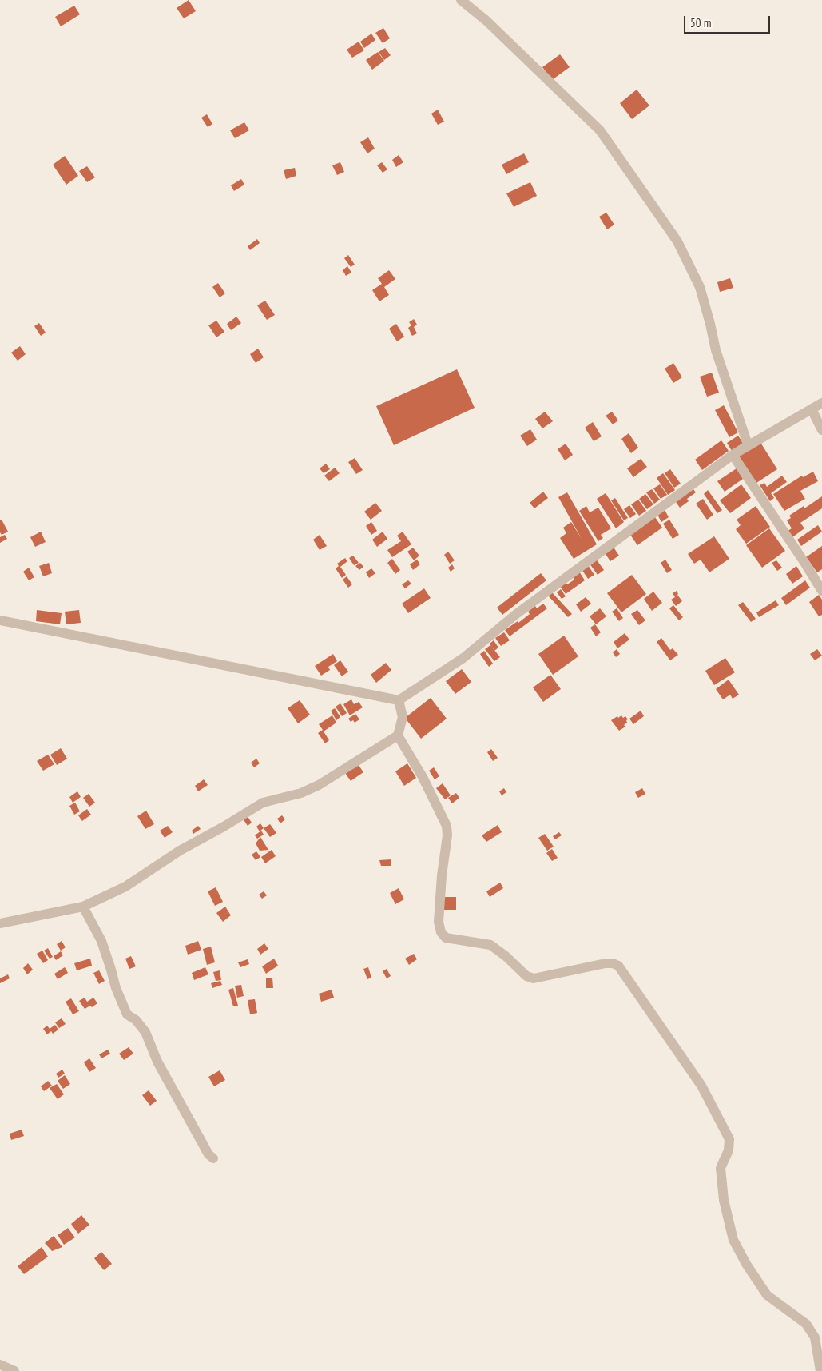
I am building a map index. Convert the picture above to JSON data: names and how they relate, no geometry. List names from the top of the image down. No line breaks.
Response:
{"scale_bar":"50 m"}
